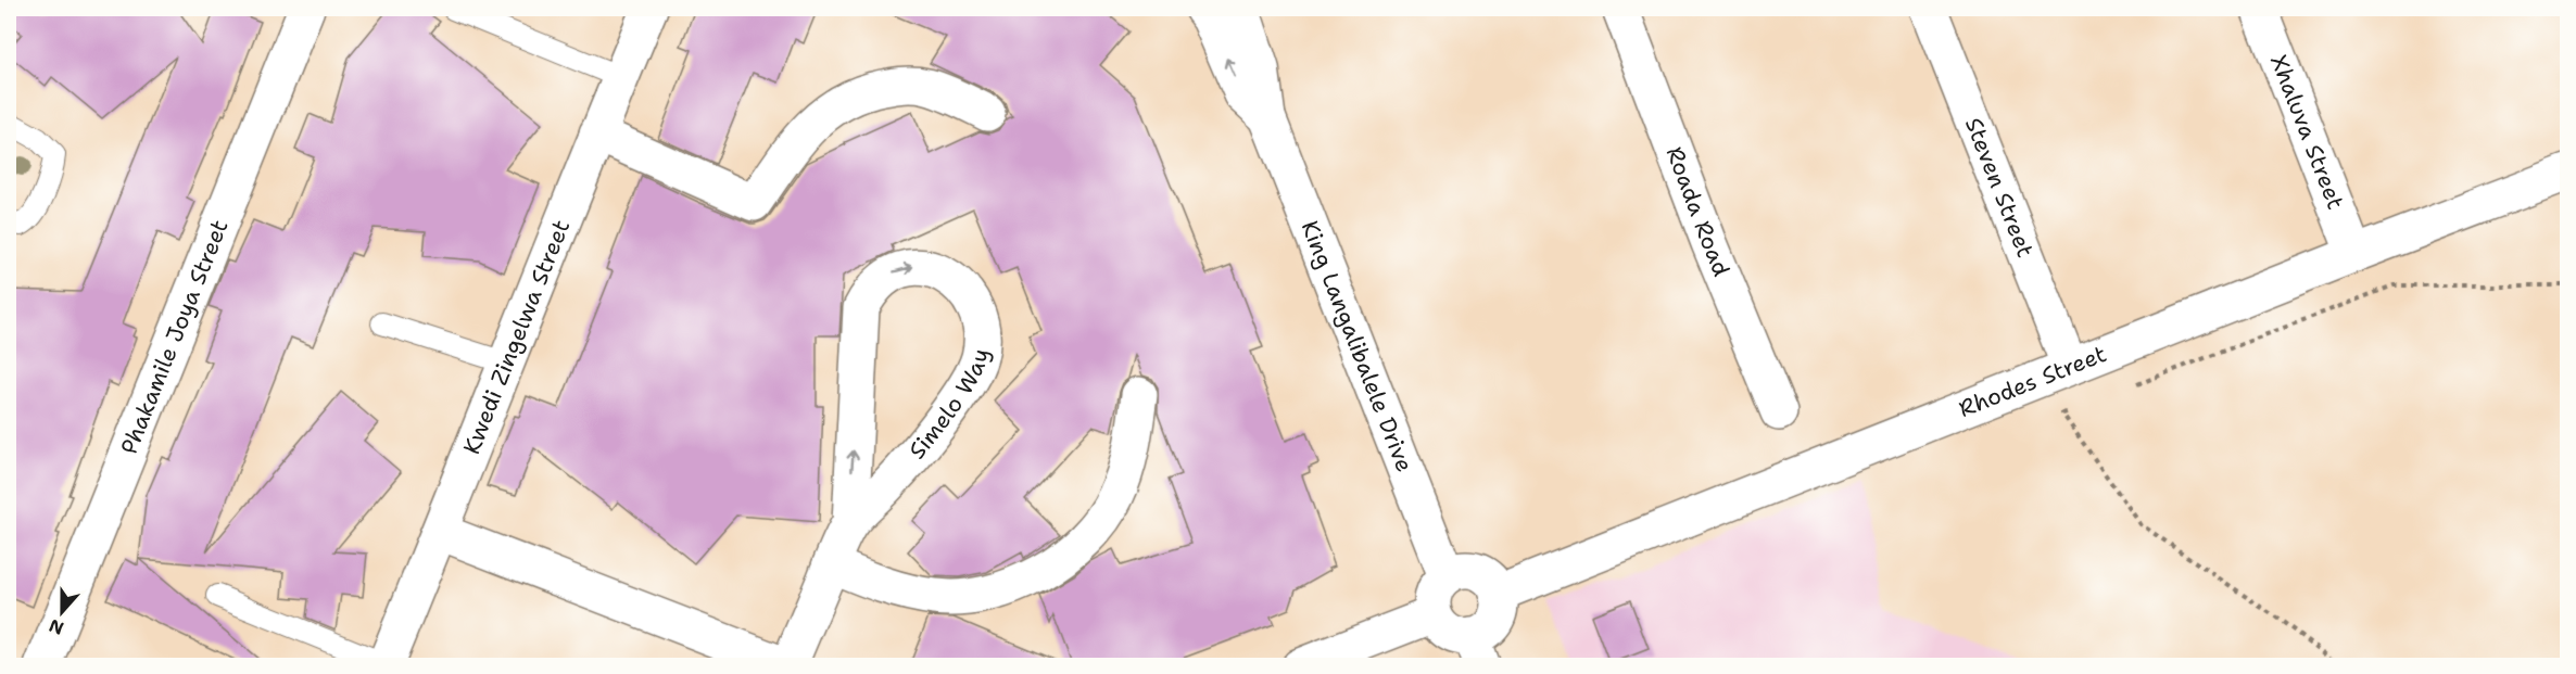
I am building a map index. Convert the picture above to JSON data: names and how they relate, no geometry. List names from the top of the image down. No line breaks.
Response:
{"streets":{"street":["Xhaluva Street","Steven Street","Roada Road","Kwedi Zingelwa Street","Phakamile Joya Street","King Langalibalele Drive","Rhodes Street","Simelo Way"]},"crossings":[["Xhaluva Street","Rhodes Street"],["Steven Street","Rhodes Street"],["King Langalibalele Drive","Rhodes Street"]],"north":"bottom"}
